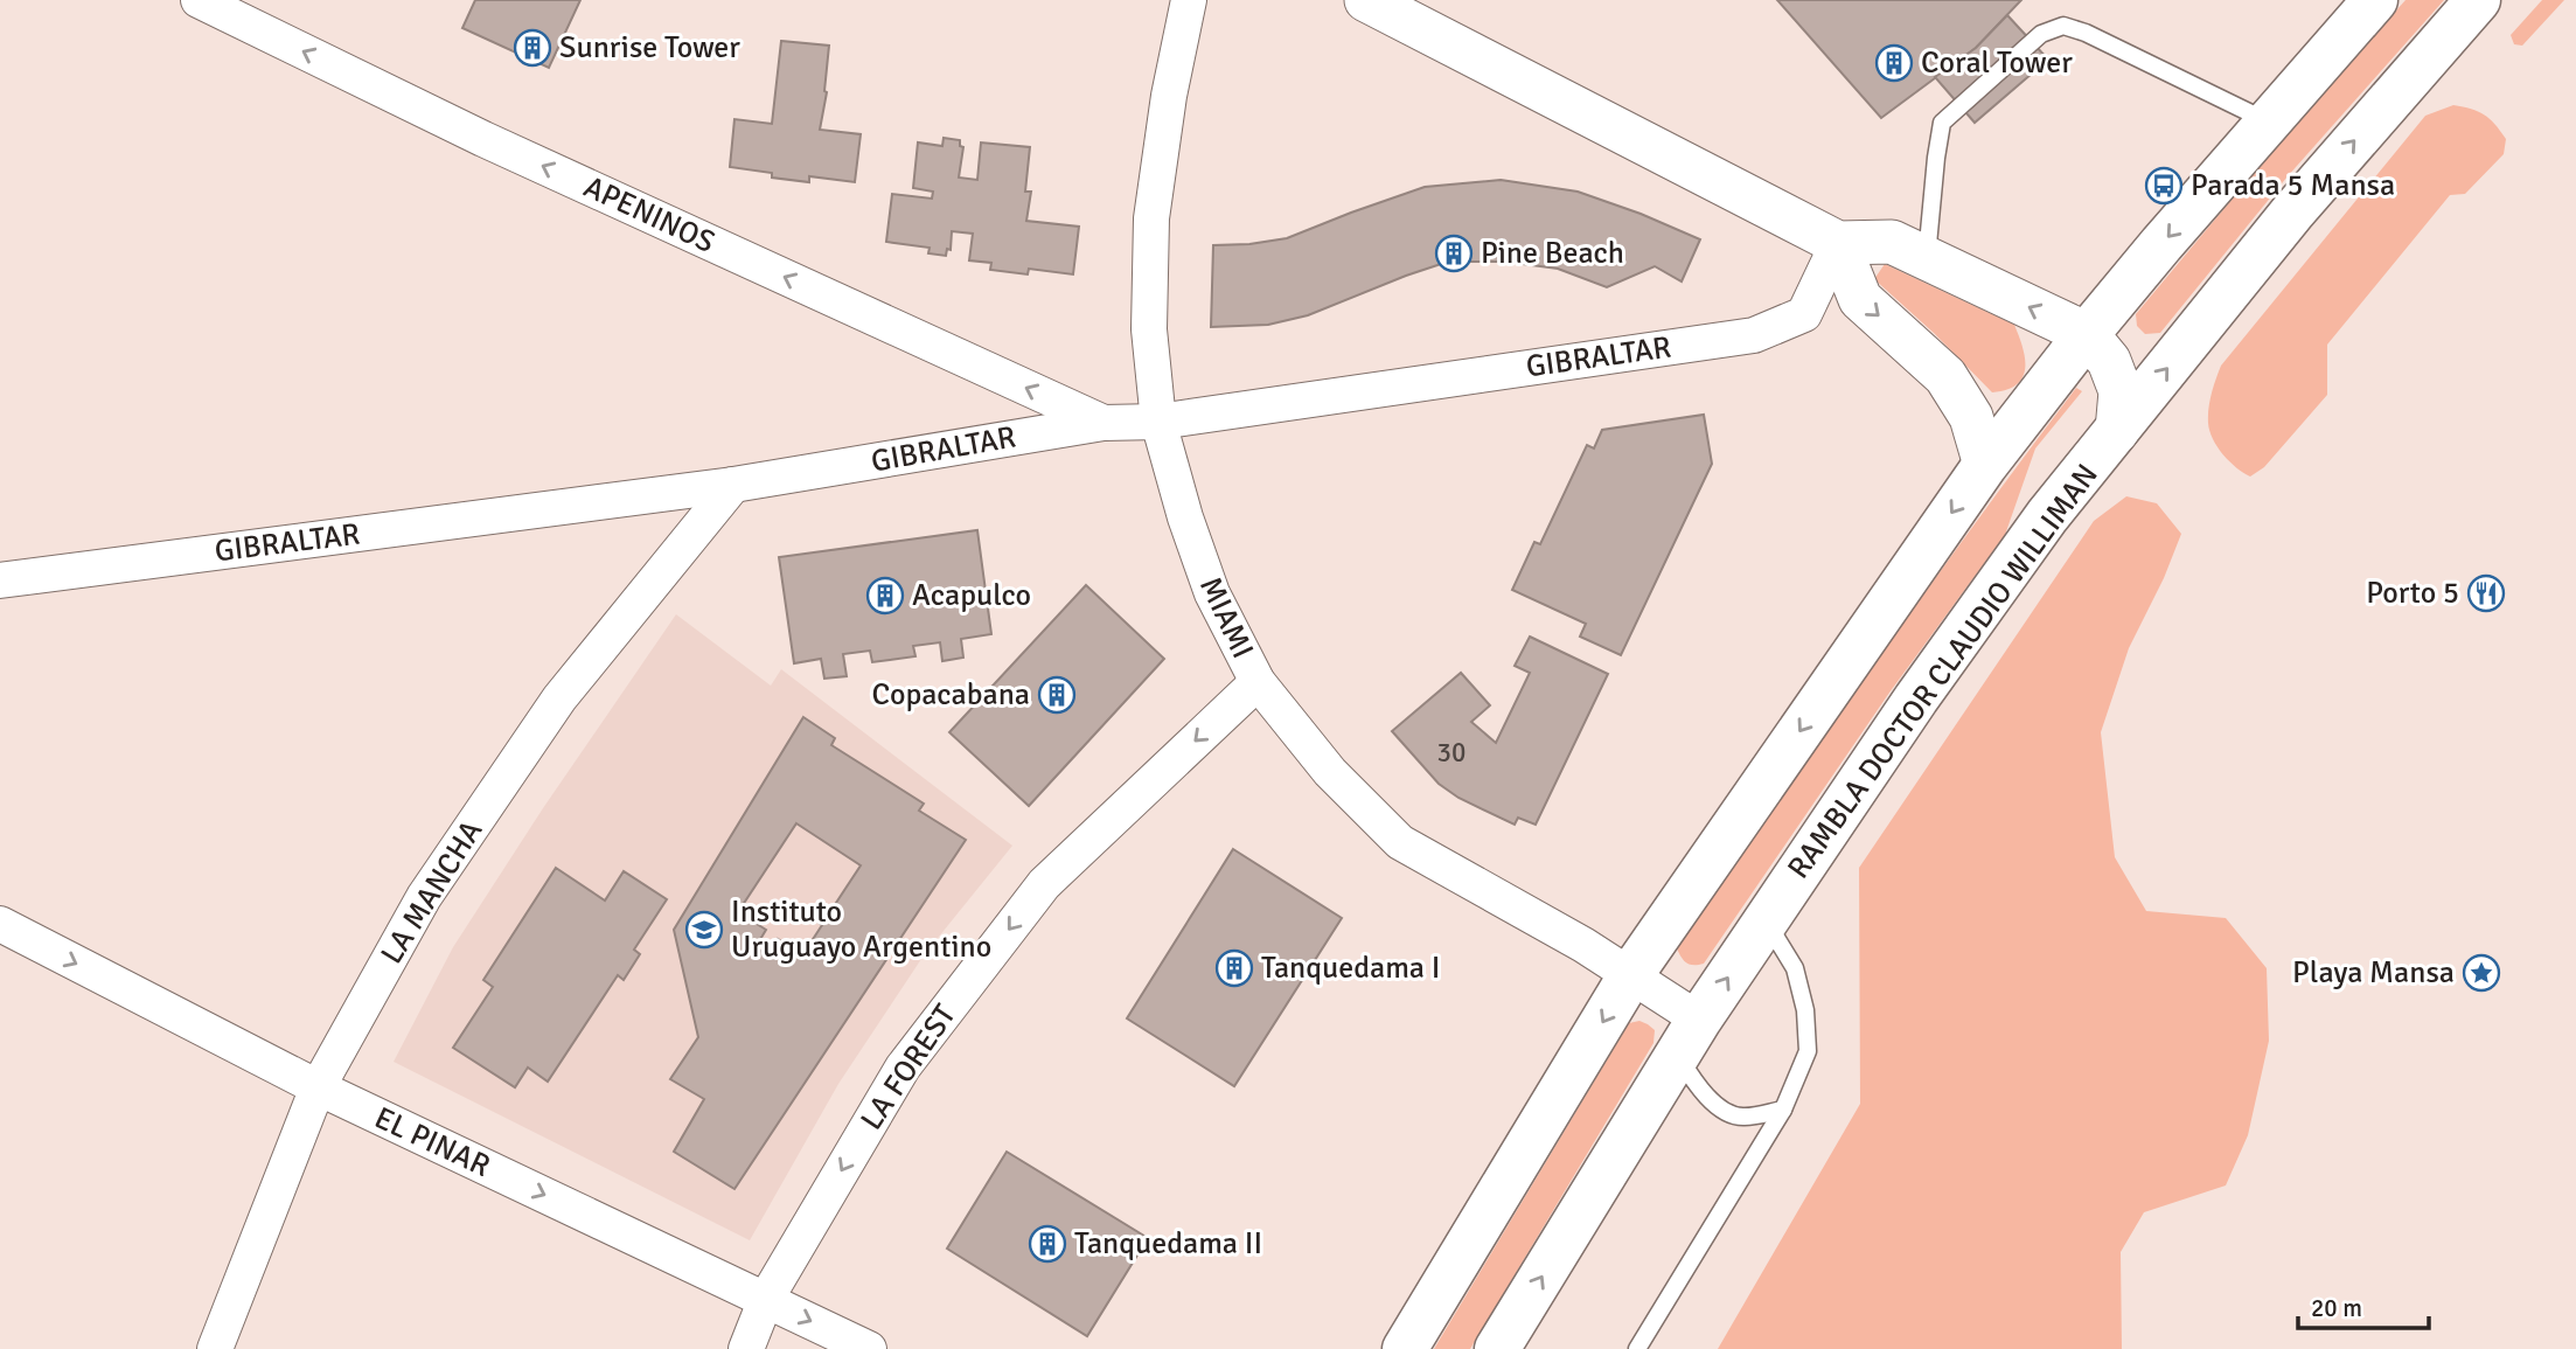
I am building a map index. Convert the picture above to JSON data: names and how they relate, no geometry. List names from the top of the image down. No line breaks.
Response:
{"streets":{"main road":["RAMBLA DOCTOR CLAUDIO WILLIMAN"],"street":["APENINOS","GIBRALTAR","MIAMI","LA MANCHA","LA FOREST","EL PINAR"]},"crossings":[["APENINOS","GIBRALTAR"],["GIBRALTAR","MIAMI"],["GIBRALTAR","LA MANCHA"],["MIAMI","RAMBLA DOCTOR CLAUDIO WILLIMAN"],["MIAMI","LA FOREST"],["LA MANCHA","EL PINAR"],["LA FOREST","EL PINAR"]],"one_way":["APENINOS","LA FOREST","EL PINAR"],"places":{"building":["Sunrise Tower","Coral Tower","Pine Beach","Acapulco","Copacabana","Tanquedama I","Tanquedama II"],"bus stop":["Parada 5 Mansa"],"restaurant":["Porto 5"],"school or university":["Instituto Uruguayo Argentino"],"place":["Playa Mansa"]},"house_numbers":["30"],"scale_bar":"20 m"}
